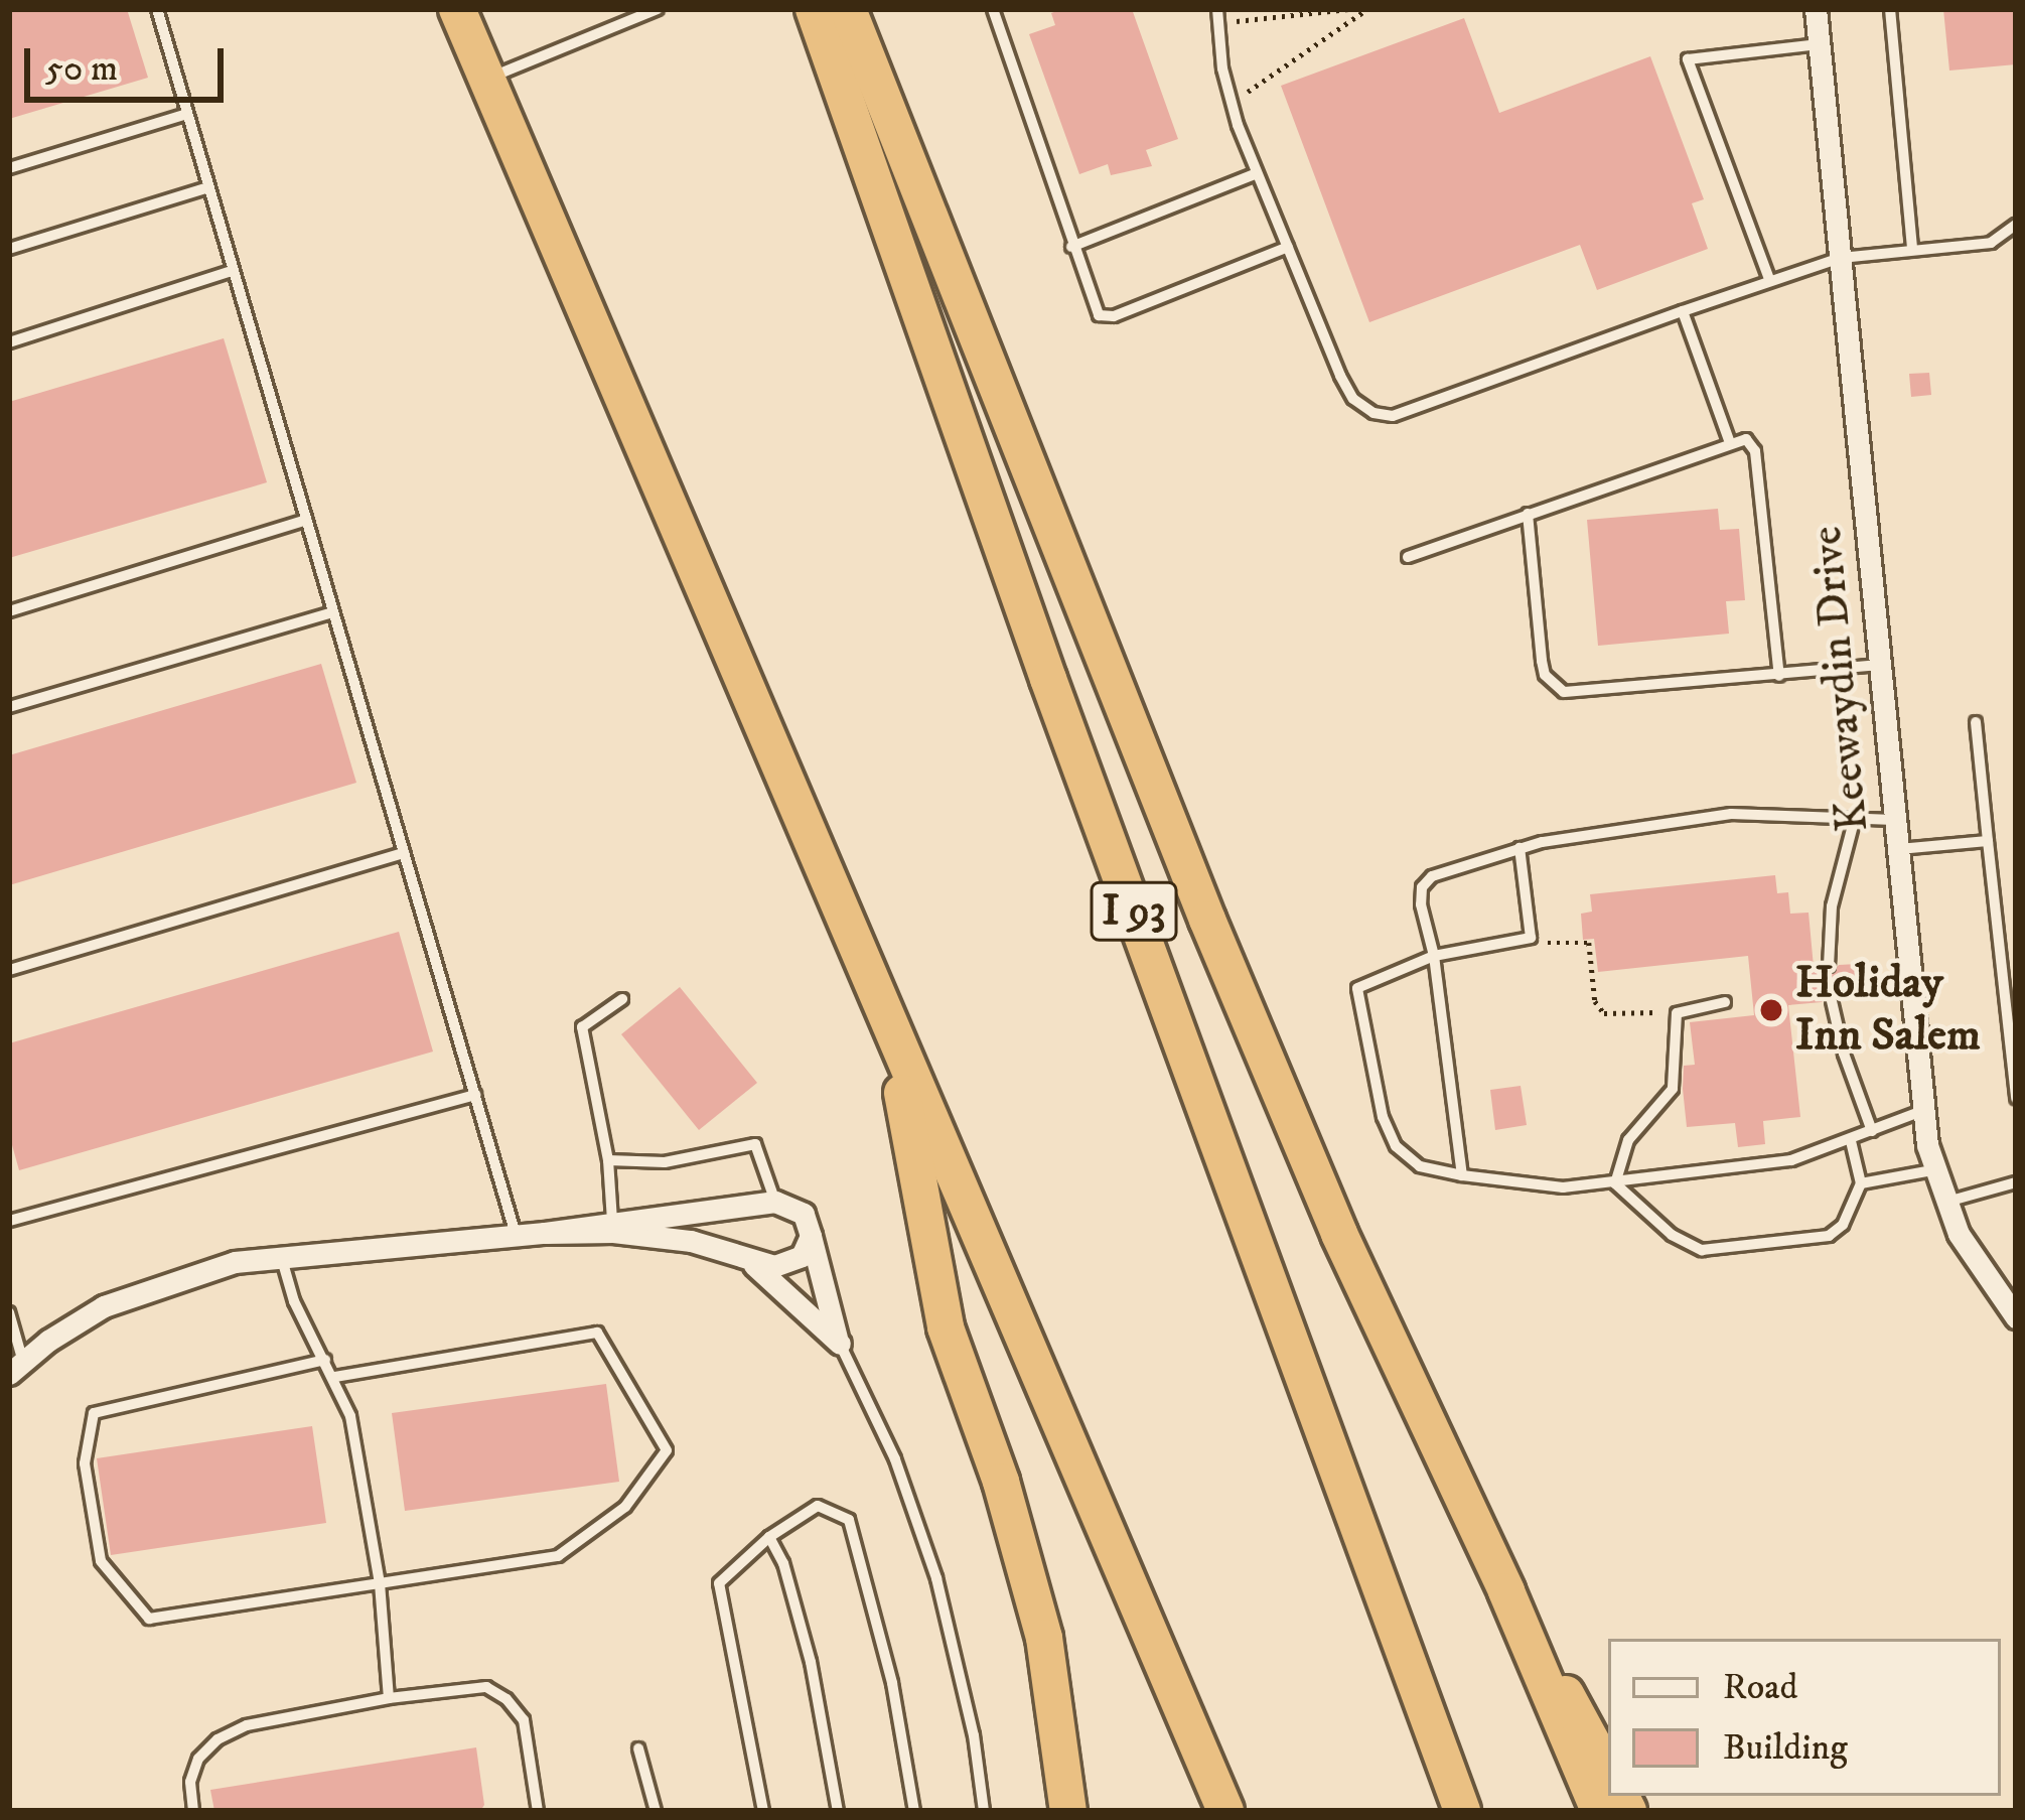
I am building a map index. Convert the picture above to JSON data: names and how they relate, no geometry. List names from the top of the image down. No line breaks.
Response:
{"streets":{"highway":["I 93"],"street":["Keewaydin Drive"]},"places":["Holiday Inn Salem"],"legend":["Road","Building"],"scale_bar":"50 m"}
